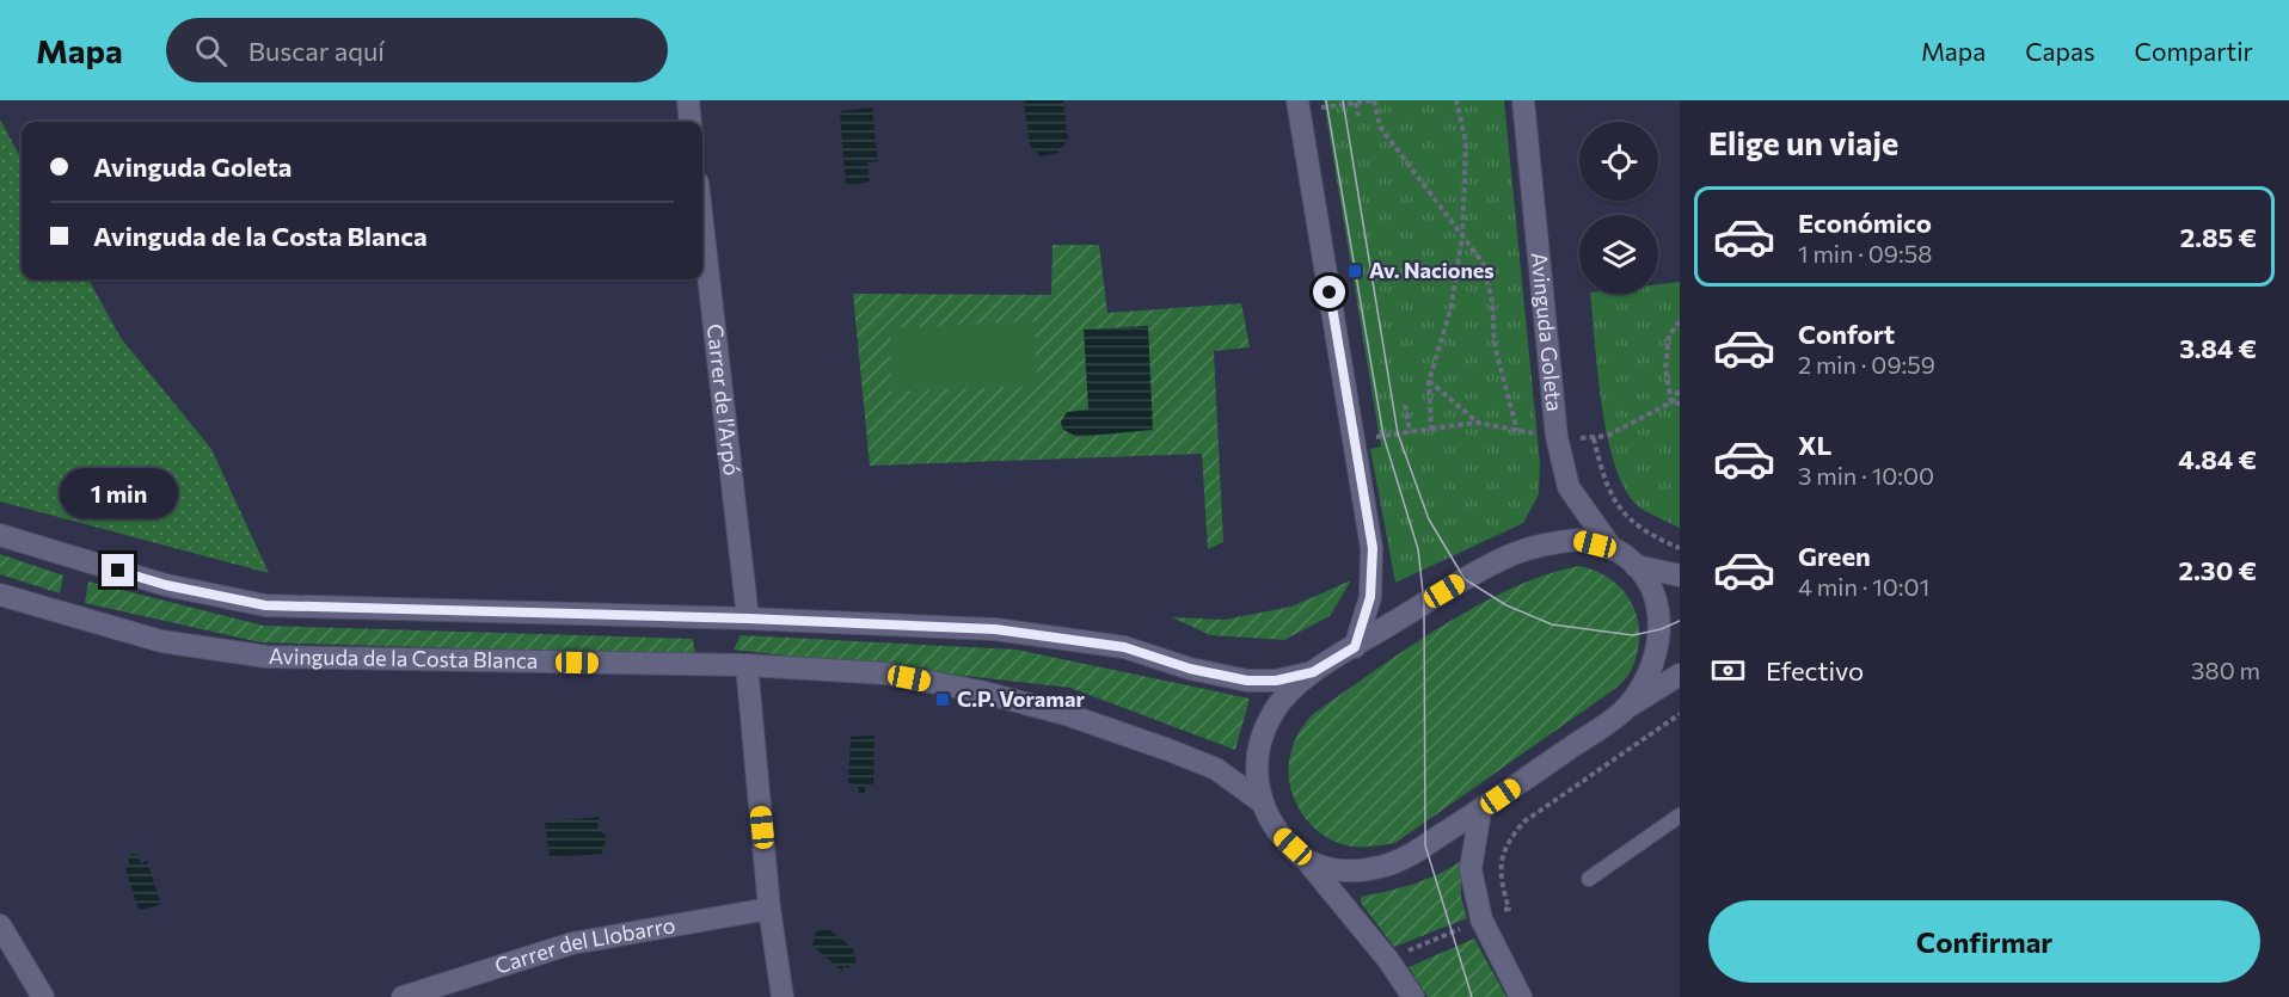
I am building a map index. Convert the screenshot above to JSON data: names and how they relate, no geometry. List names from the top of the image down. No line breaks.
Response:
{"streets":{"street":["Avinguda Goleta","Carrer de l'Arpó","Avinguda de la Costa Blanca","Carrer del Llobarro"]},"places":{"transit":["Av. Naciones","C.P. Voramar"]},"page":{"header":"Mapa","search":"Buscar aquí","nav":["Mapa","Capas","Compartir"],"heading":"Elige un viaje","banner":["Avinguda Goleta","Avinguda de la Costa Blanca"],"list":[{"name":"Económico","note":"1 min · 09:58","value":"2.85 €"},{"name":"Confort","note":"2 min · 09:59","value":"3.84 €"},{"name":"XL","note":"3 min · 10:00","value":"4.84 €"},{"name":"Green","note":"4 min · 10:01","value":"2.30 €"}],"bubble":"1 min","pay":["Efectivo","380 m"],"buttons":"Confirmar"}}
